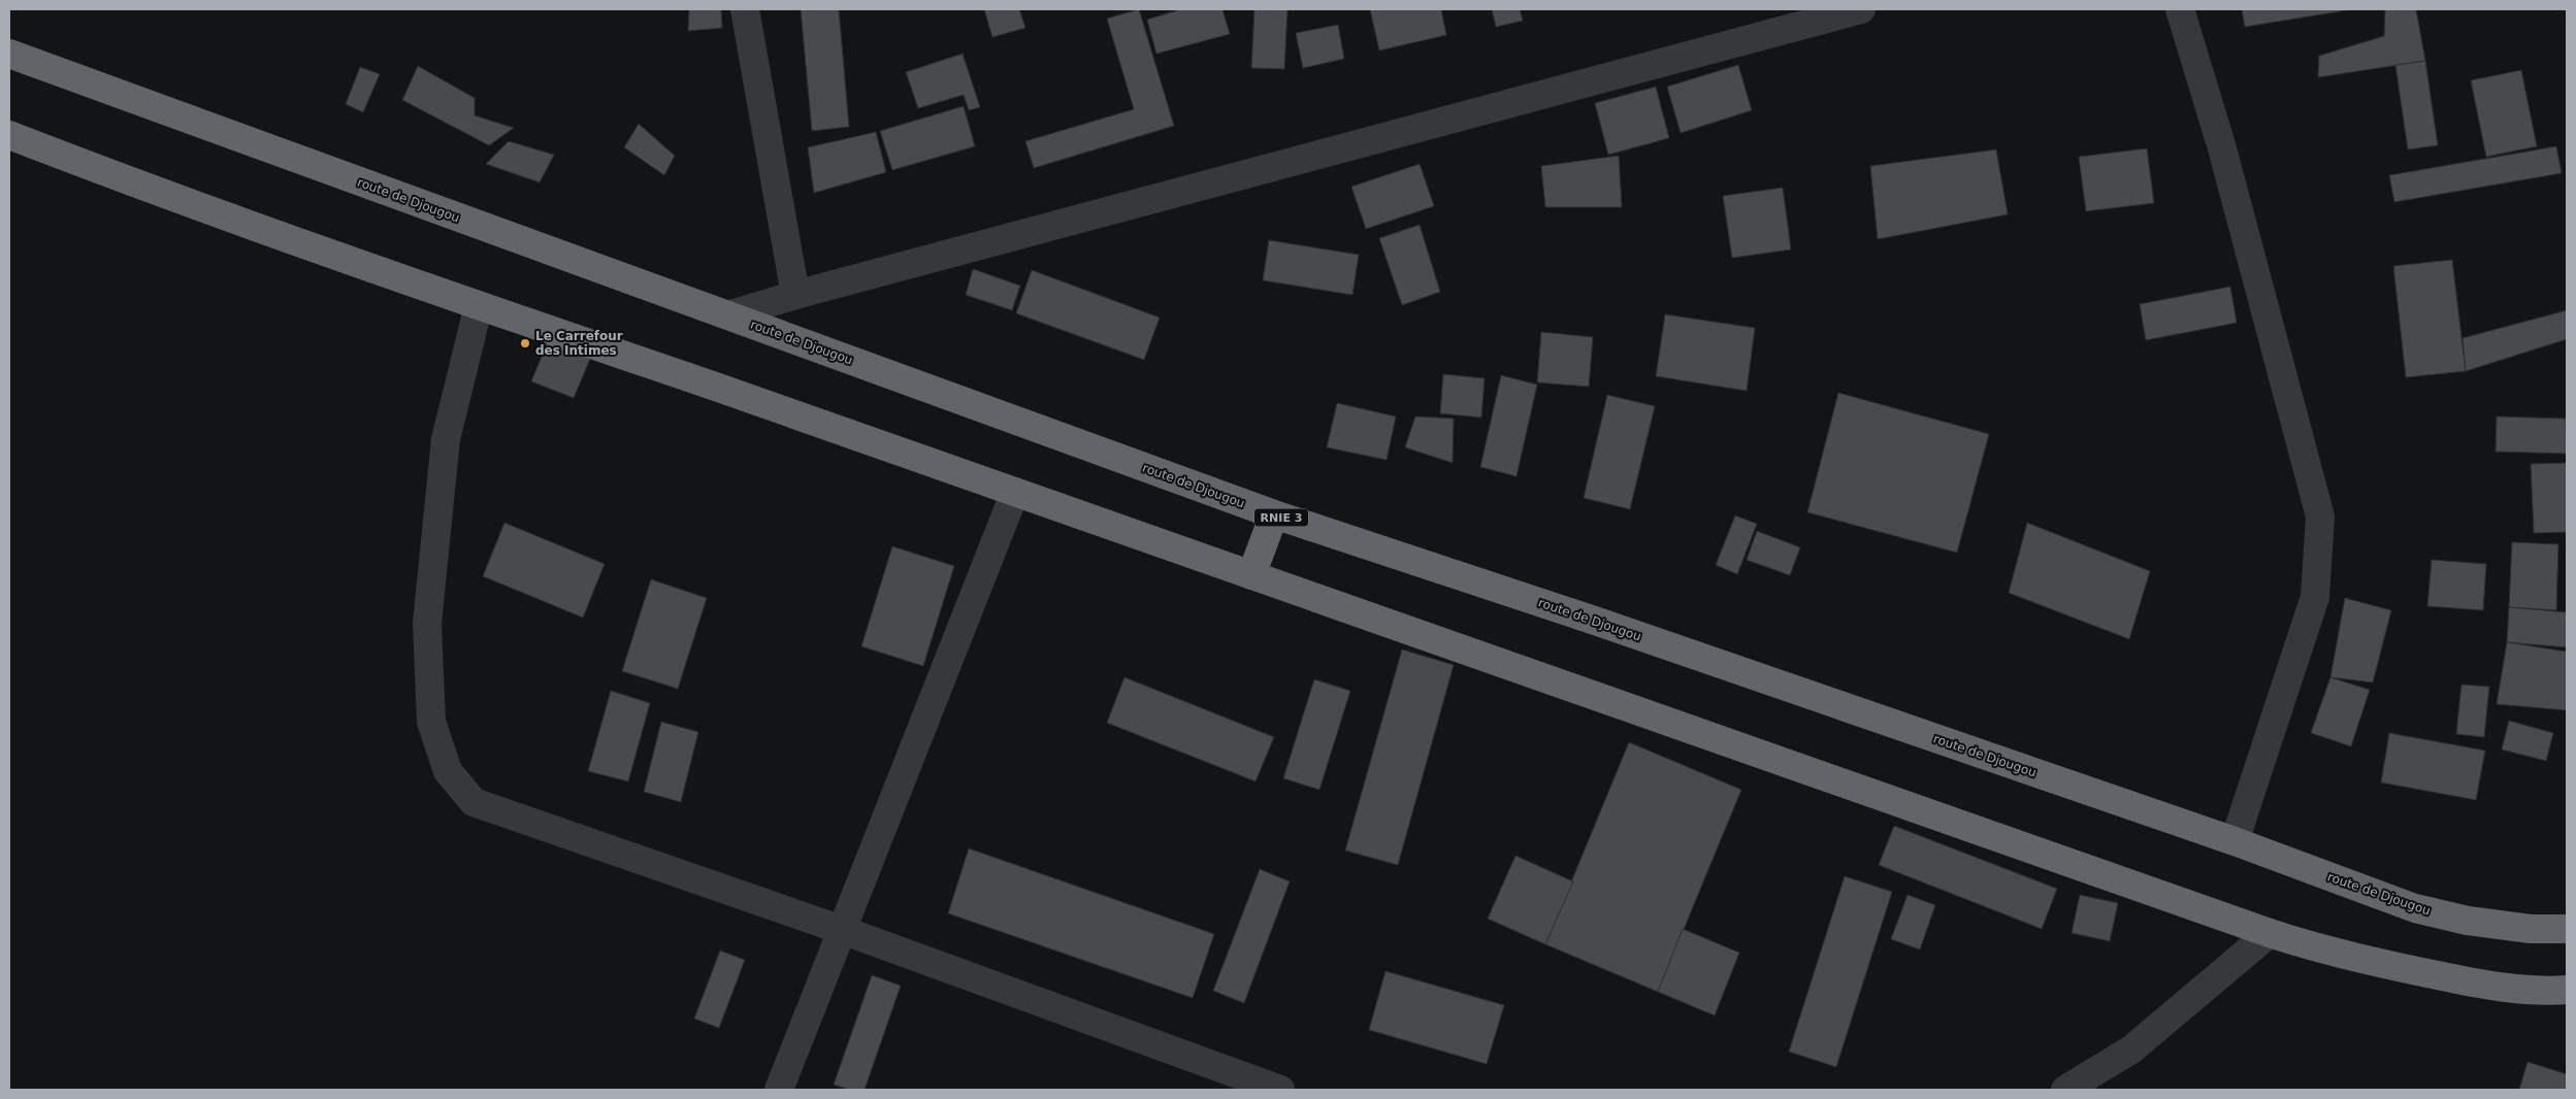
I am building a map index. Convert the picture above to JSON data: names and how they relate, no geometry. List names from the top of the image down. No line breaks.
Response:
{"streets":{"highway":["route de Djougou","RNIE 3"]},"places":["Le Carrefour des Intimes"]}
